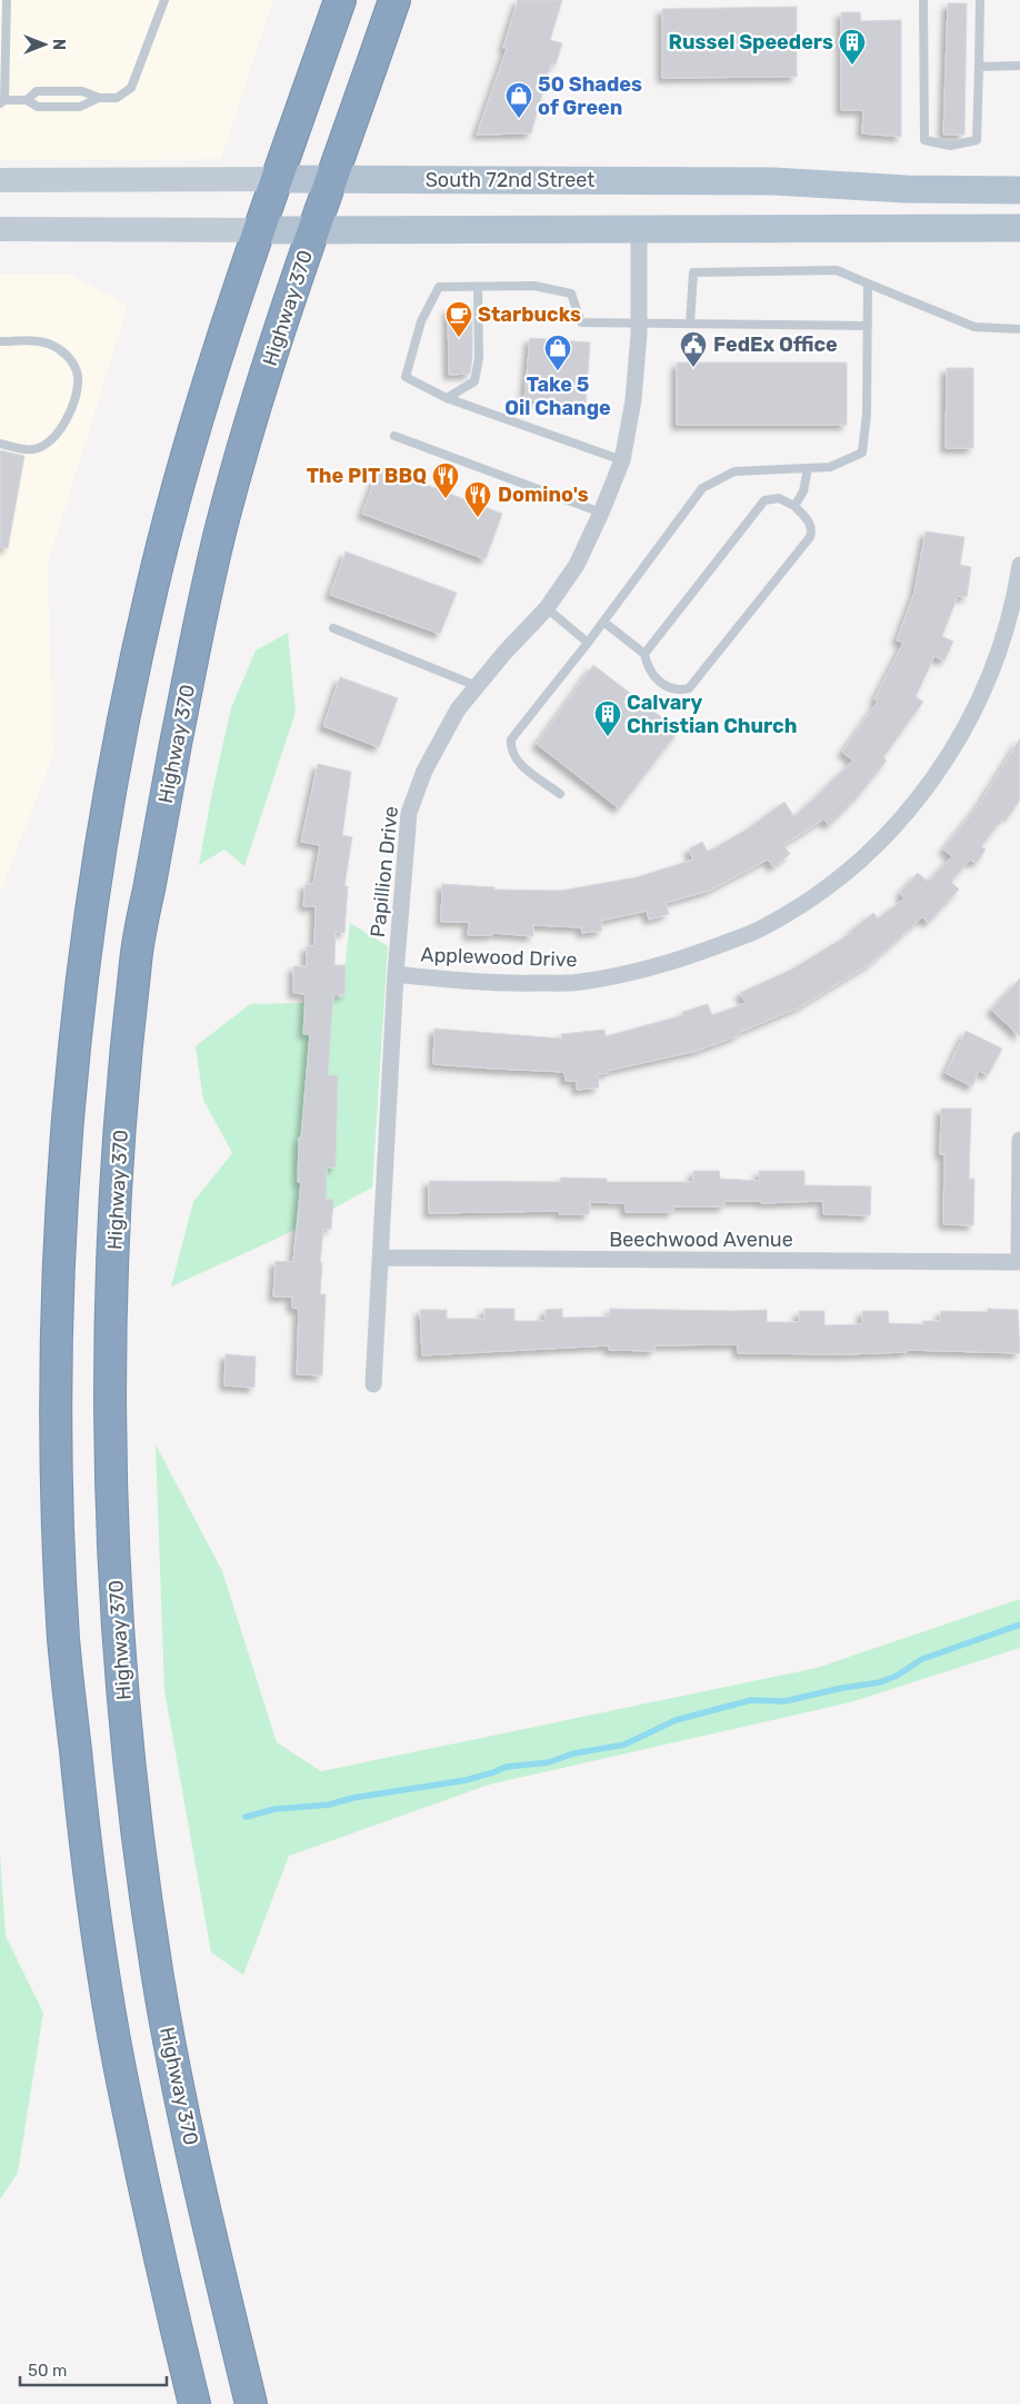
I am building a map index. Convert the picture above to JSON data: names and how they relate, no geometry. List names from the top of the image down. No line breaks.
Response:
{"streets":{"highway":["Highway 370"],"main road":["South 72nd Street"],"street":["Papillion Drive","Applewood Drive","Beechwood Avenue"]},"crossings":[["South 72nd Street","Highway 370"],["Papillion Drive","Applewood Drive"],["Papillion Drive","Beechwood Avenue"]],"places":{"building":["Russel Speeders","Calvary Christian Church"],"shop":["50 Shades of Green","Take 5 Oil Change"],"cafe":["Starbucks"],"public building":["FedEx Office"],"restaurant":["The PIT BBQ","Domino's"]},"scale_bar":"50 m","north":"right"}
